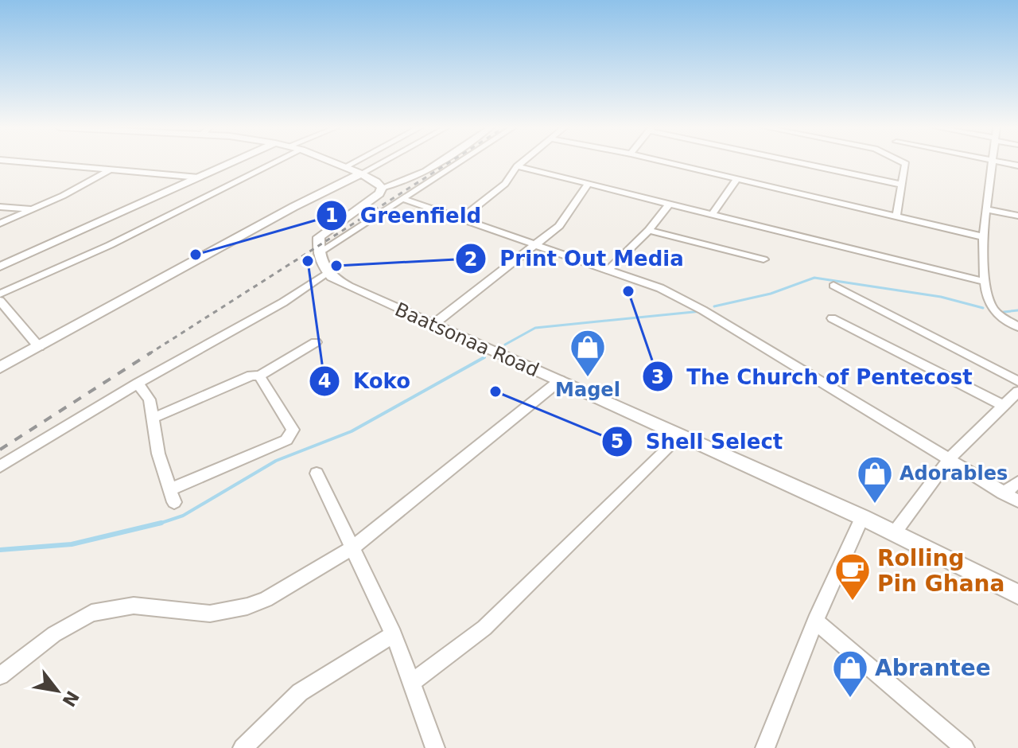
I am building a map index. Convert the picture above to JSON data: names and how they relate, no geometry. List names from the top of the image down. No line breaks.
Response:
{"streets":{"street":["Baatsonaa Road"]},"places":{"other":["Greenfield","Koko","Print Out Media","The Church of Pentecost","Shell Select"],"shop":["Magel","Adorables","Abrantee"],"cafe":["Rolling Pin Ghana"]},"north":"bottom right"}
